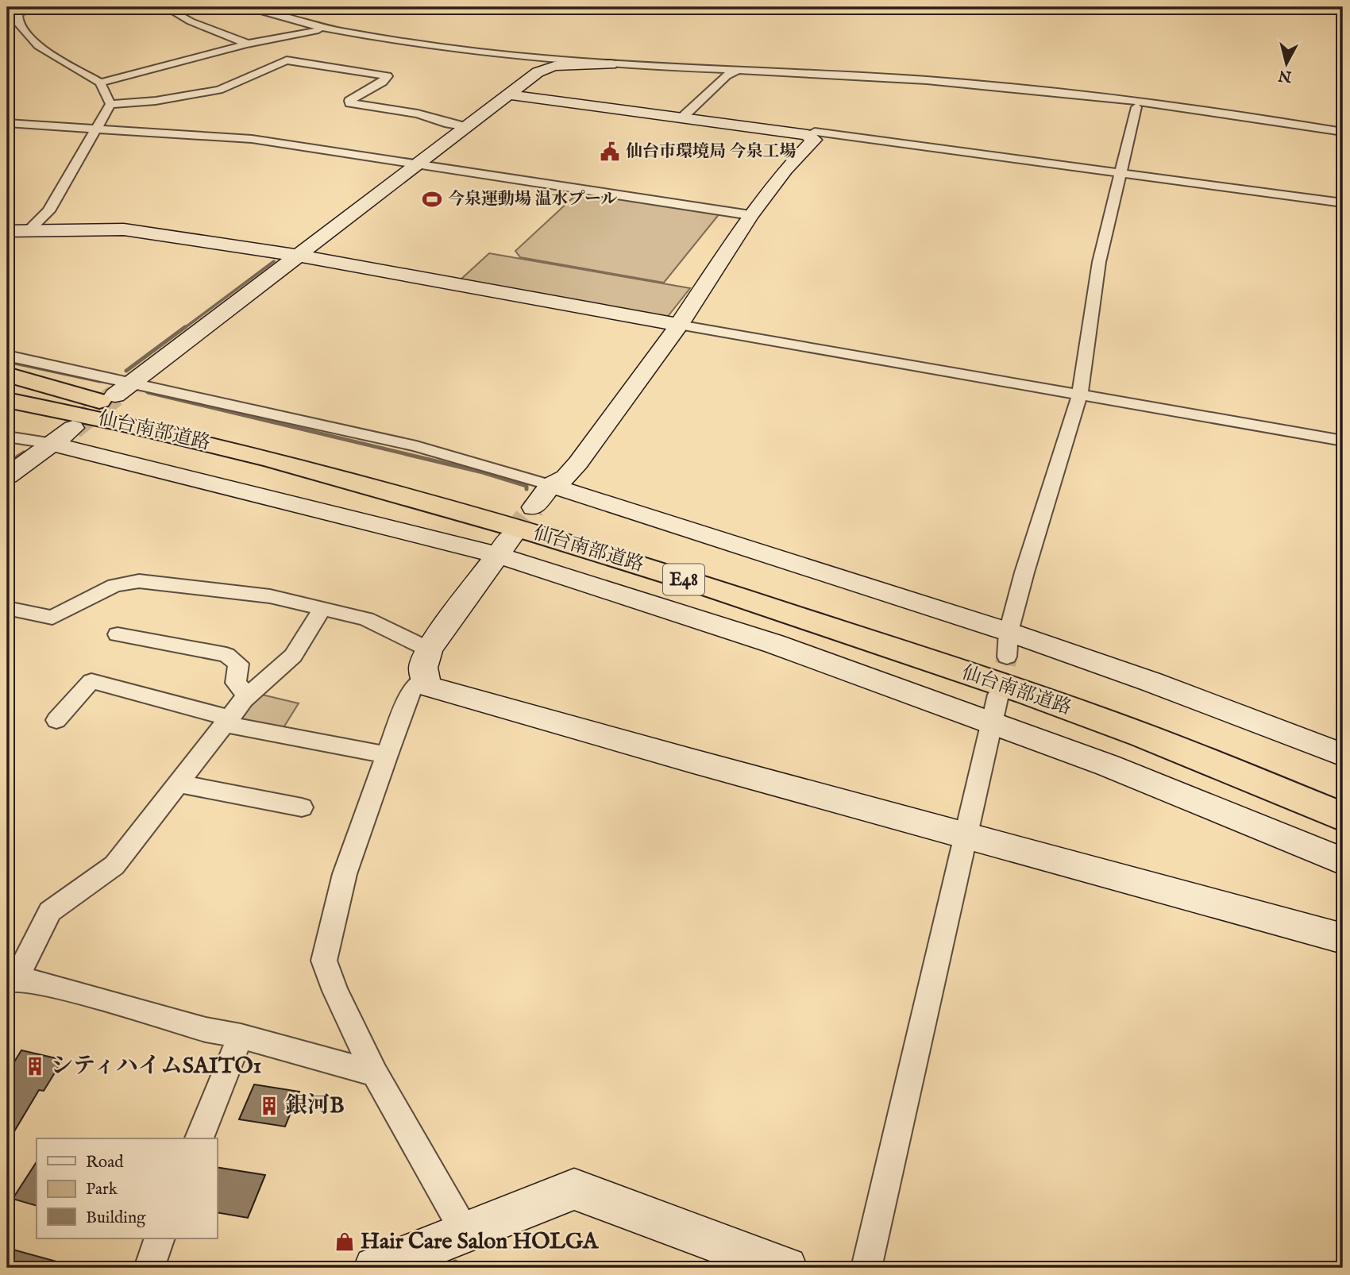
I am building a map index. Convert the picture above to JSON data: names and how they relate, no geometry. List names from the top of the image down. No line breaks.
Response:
{"streets":{"highway":["仙台南部道路","E48"]},"places":{"public building":["仙台市環境局 今泉工場"],"sports":["今泉運動場 温水プール"],"building":["シティハイムSAITO1","銀河B"],"shop":["Hair Care Salon HOLGA"]},"legend":["Road","Park","Building"],"north":"bottom"}
